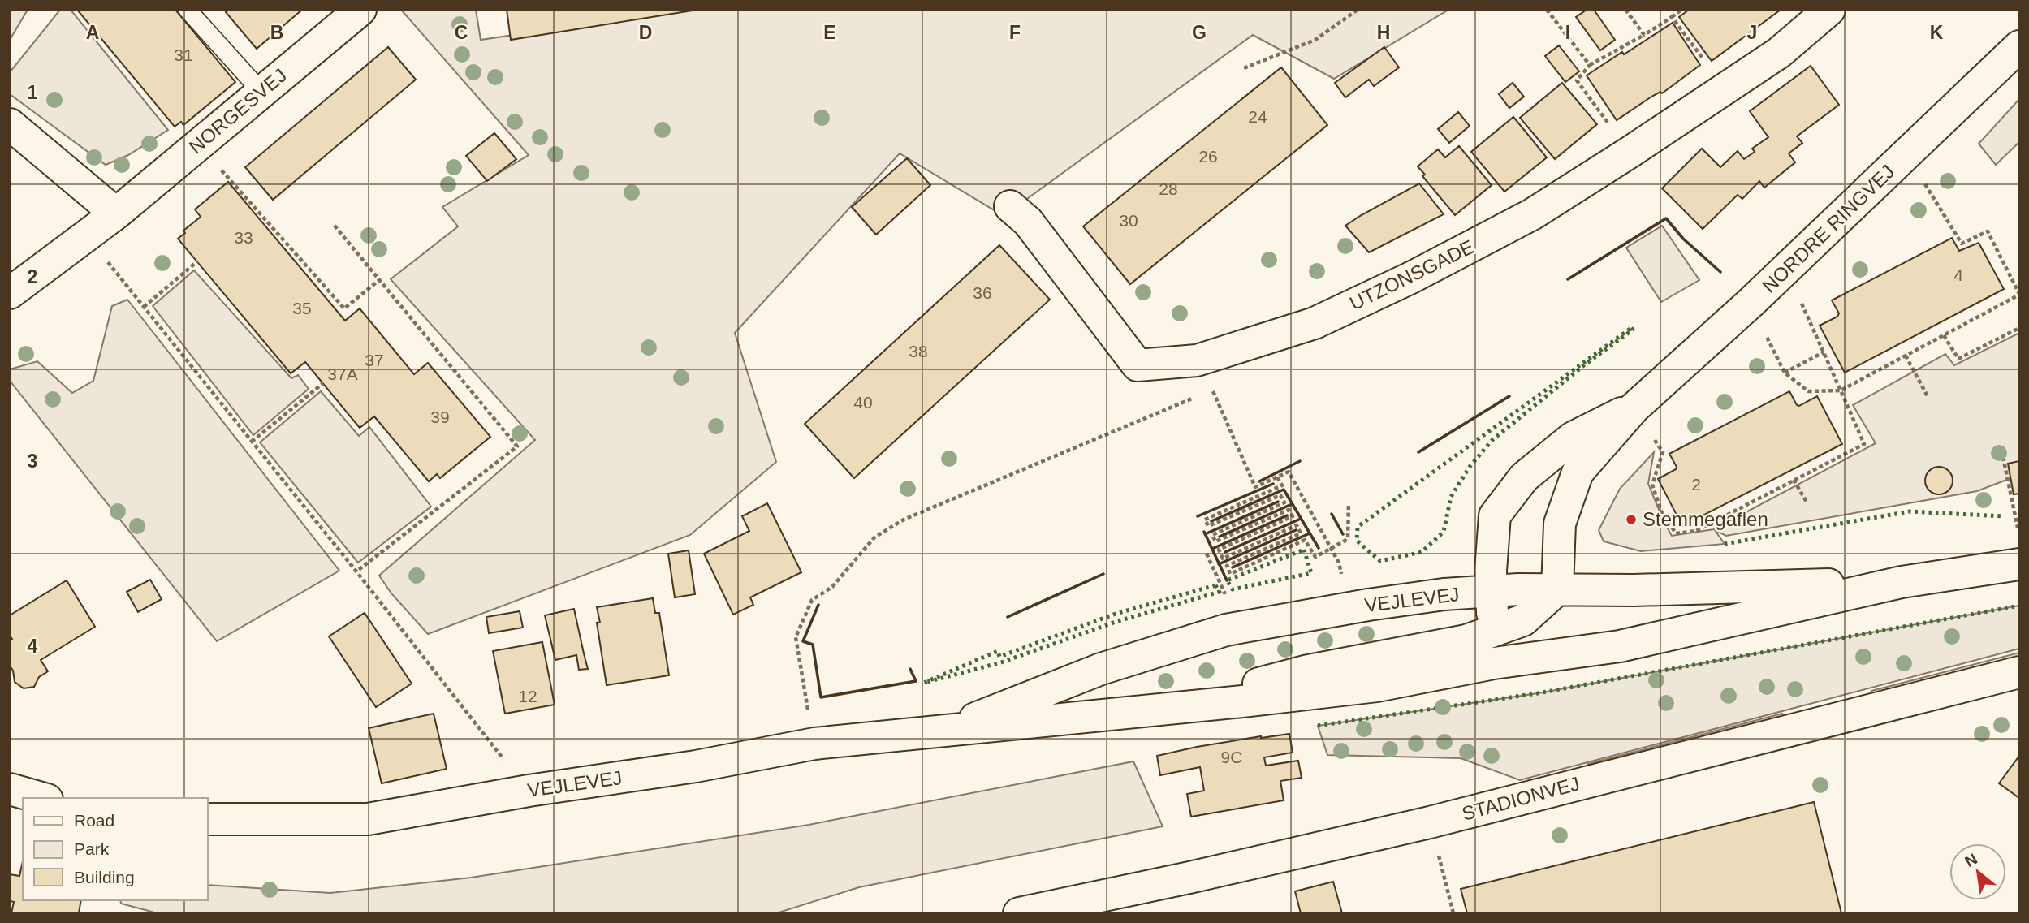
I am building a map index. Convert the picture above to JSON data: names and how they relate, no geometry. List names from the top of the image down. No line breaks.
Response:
{"streets":{"main road":["NORGESVEJ","NORDRE RINGVEJ","UTZONSGADE","VEJLEVEJ","STADIONVEJ"]},"crossings":[["NORDRE RINGVEJ","VEJLEVEJ"]],"places":["Stemmegaflen"],"house_numbers":["31","24","26","28","30","33","4","36","35","38","37","37A","40","39","2","12","9C"],"legend":["Road","Park","Building"],"north":"top left","grid":{"columns":["A","B","C","D","E","F","G","H","I","J","K"],"rows":["1","2","3","4"]}}
